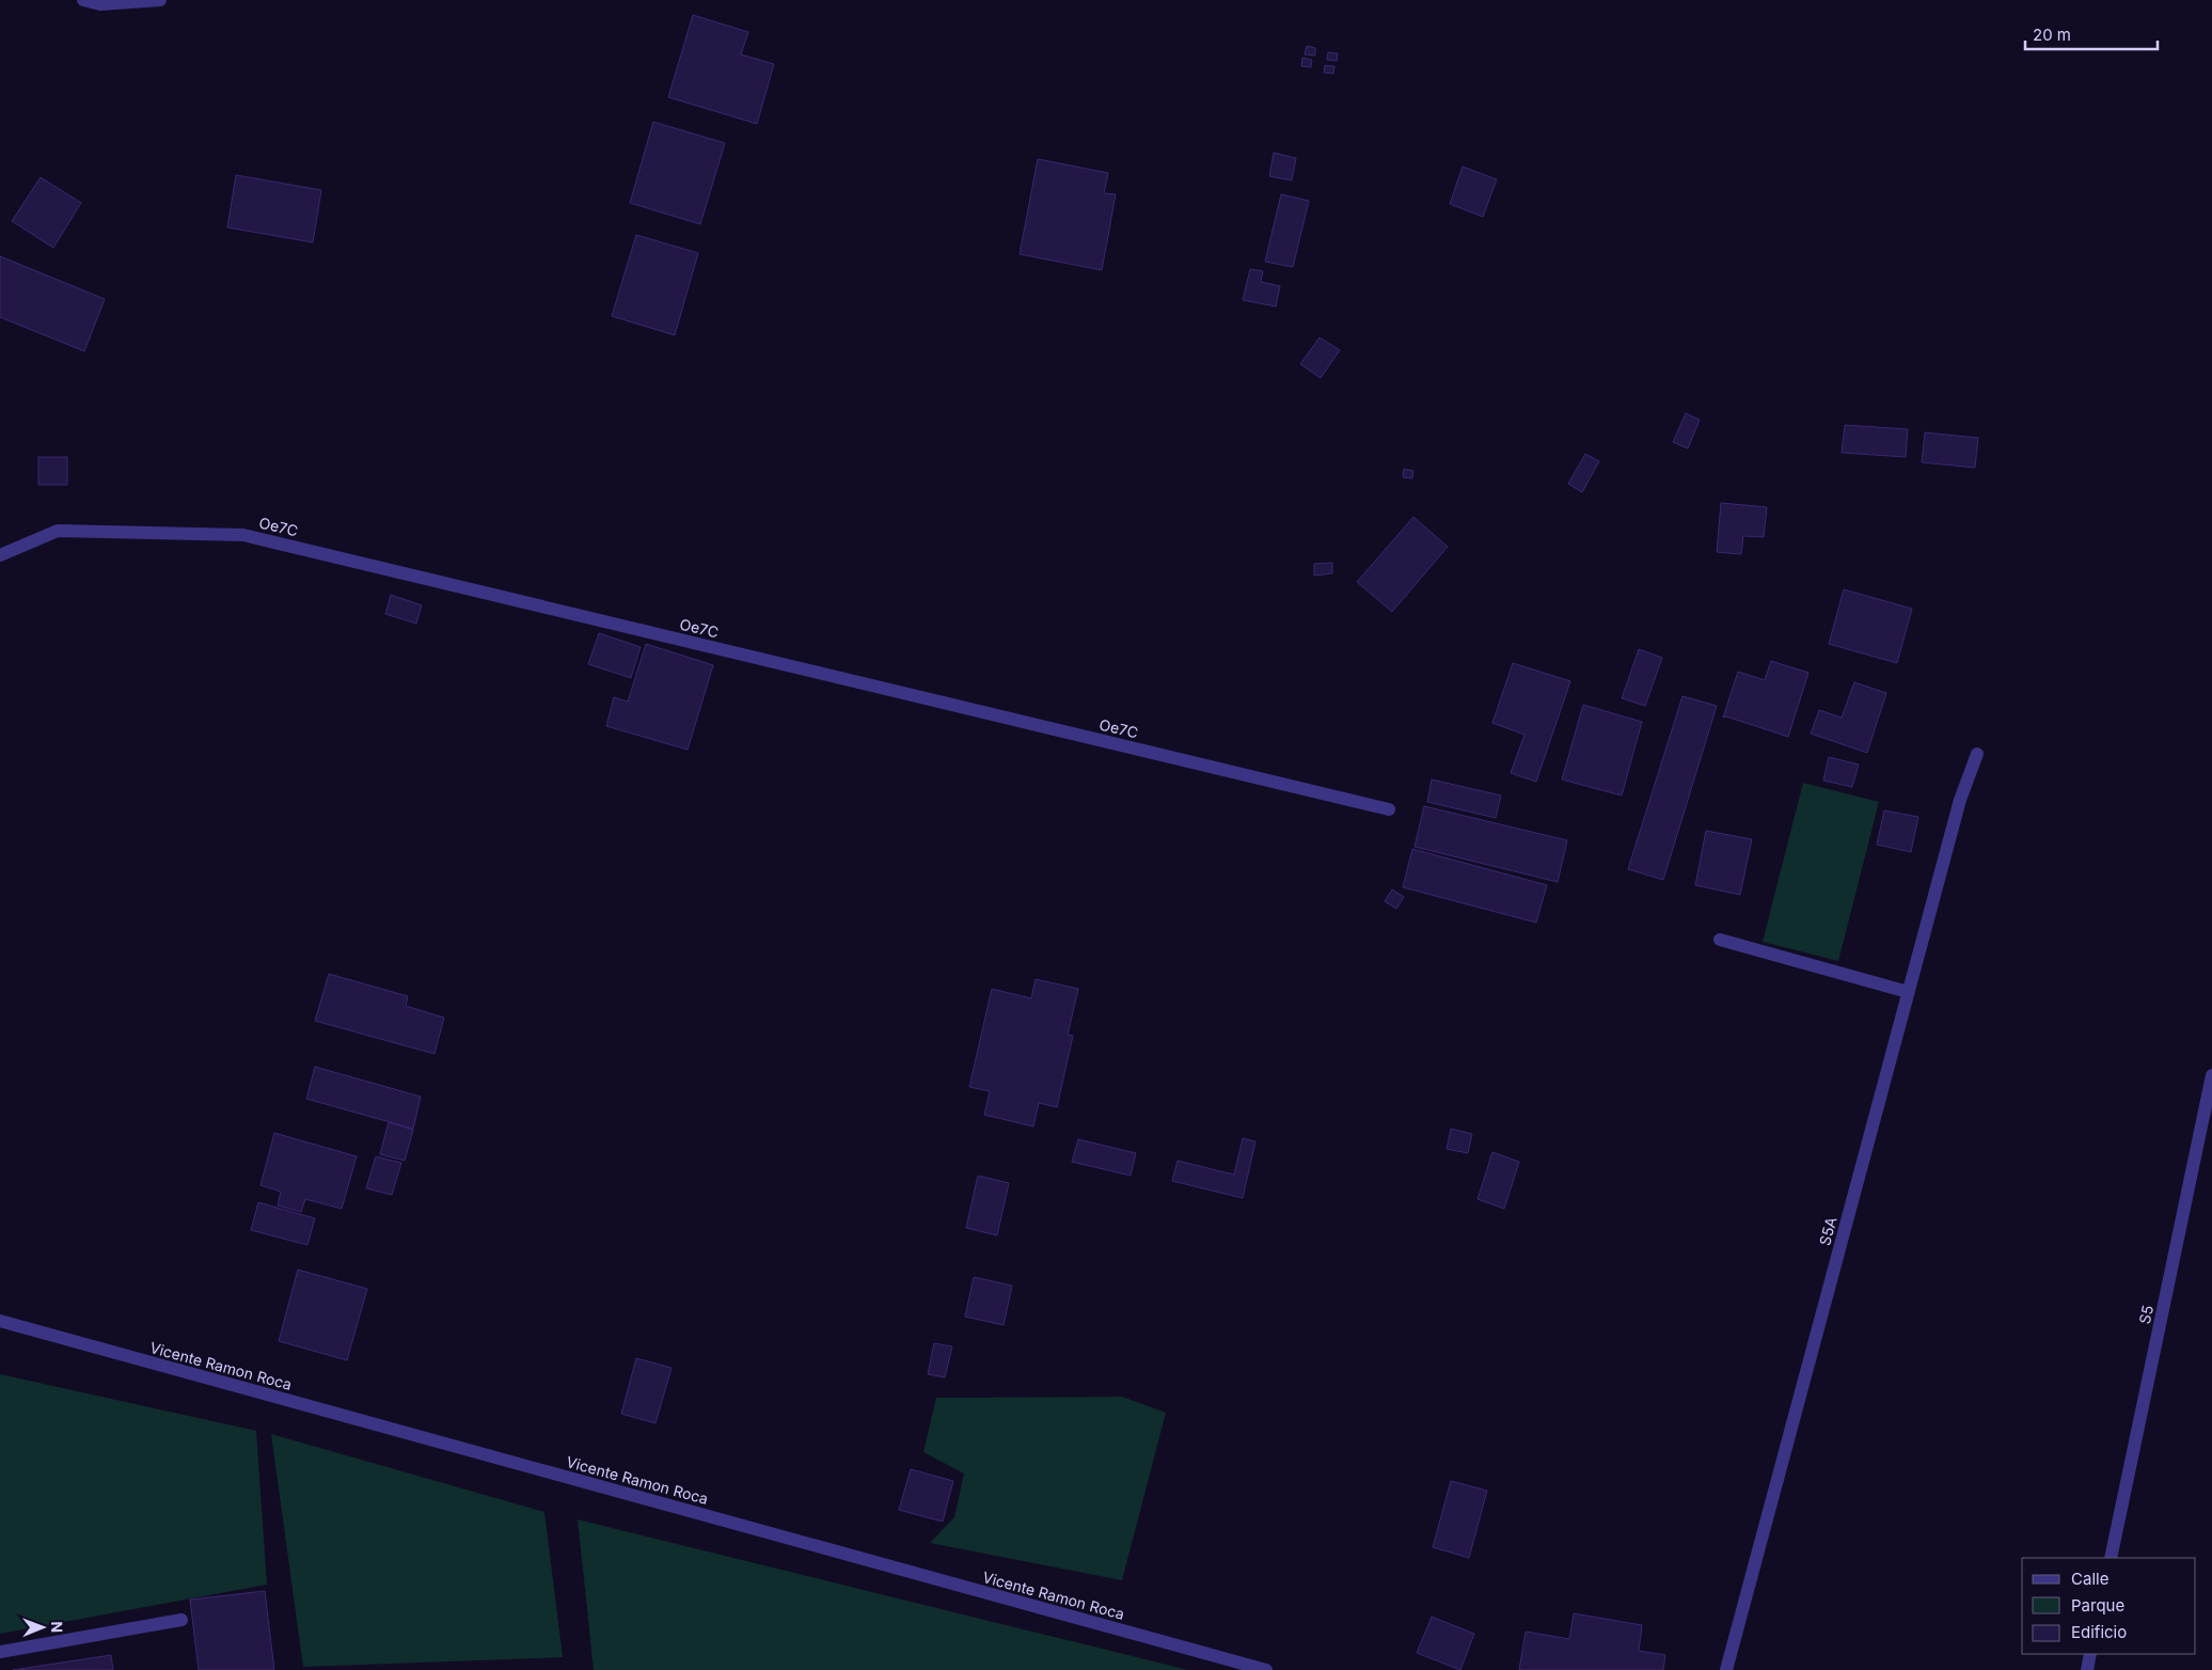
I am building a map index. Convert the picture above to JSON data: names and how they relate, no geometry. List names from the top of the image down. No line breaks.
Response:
{"streets":{"street":["Oe7C","S5A","S5","Vicente Ramon Roca"]},"legend":["Calle","Parque","Edificio"],"scale_bar":"20 m","north":"right"}
